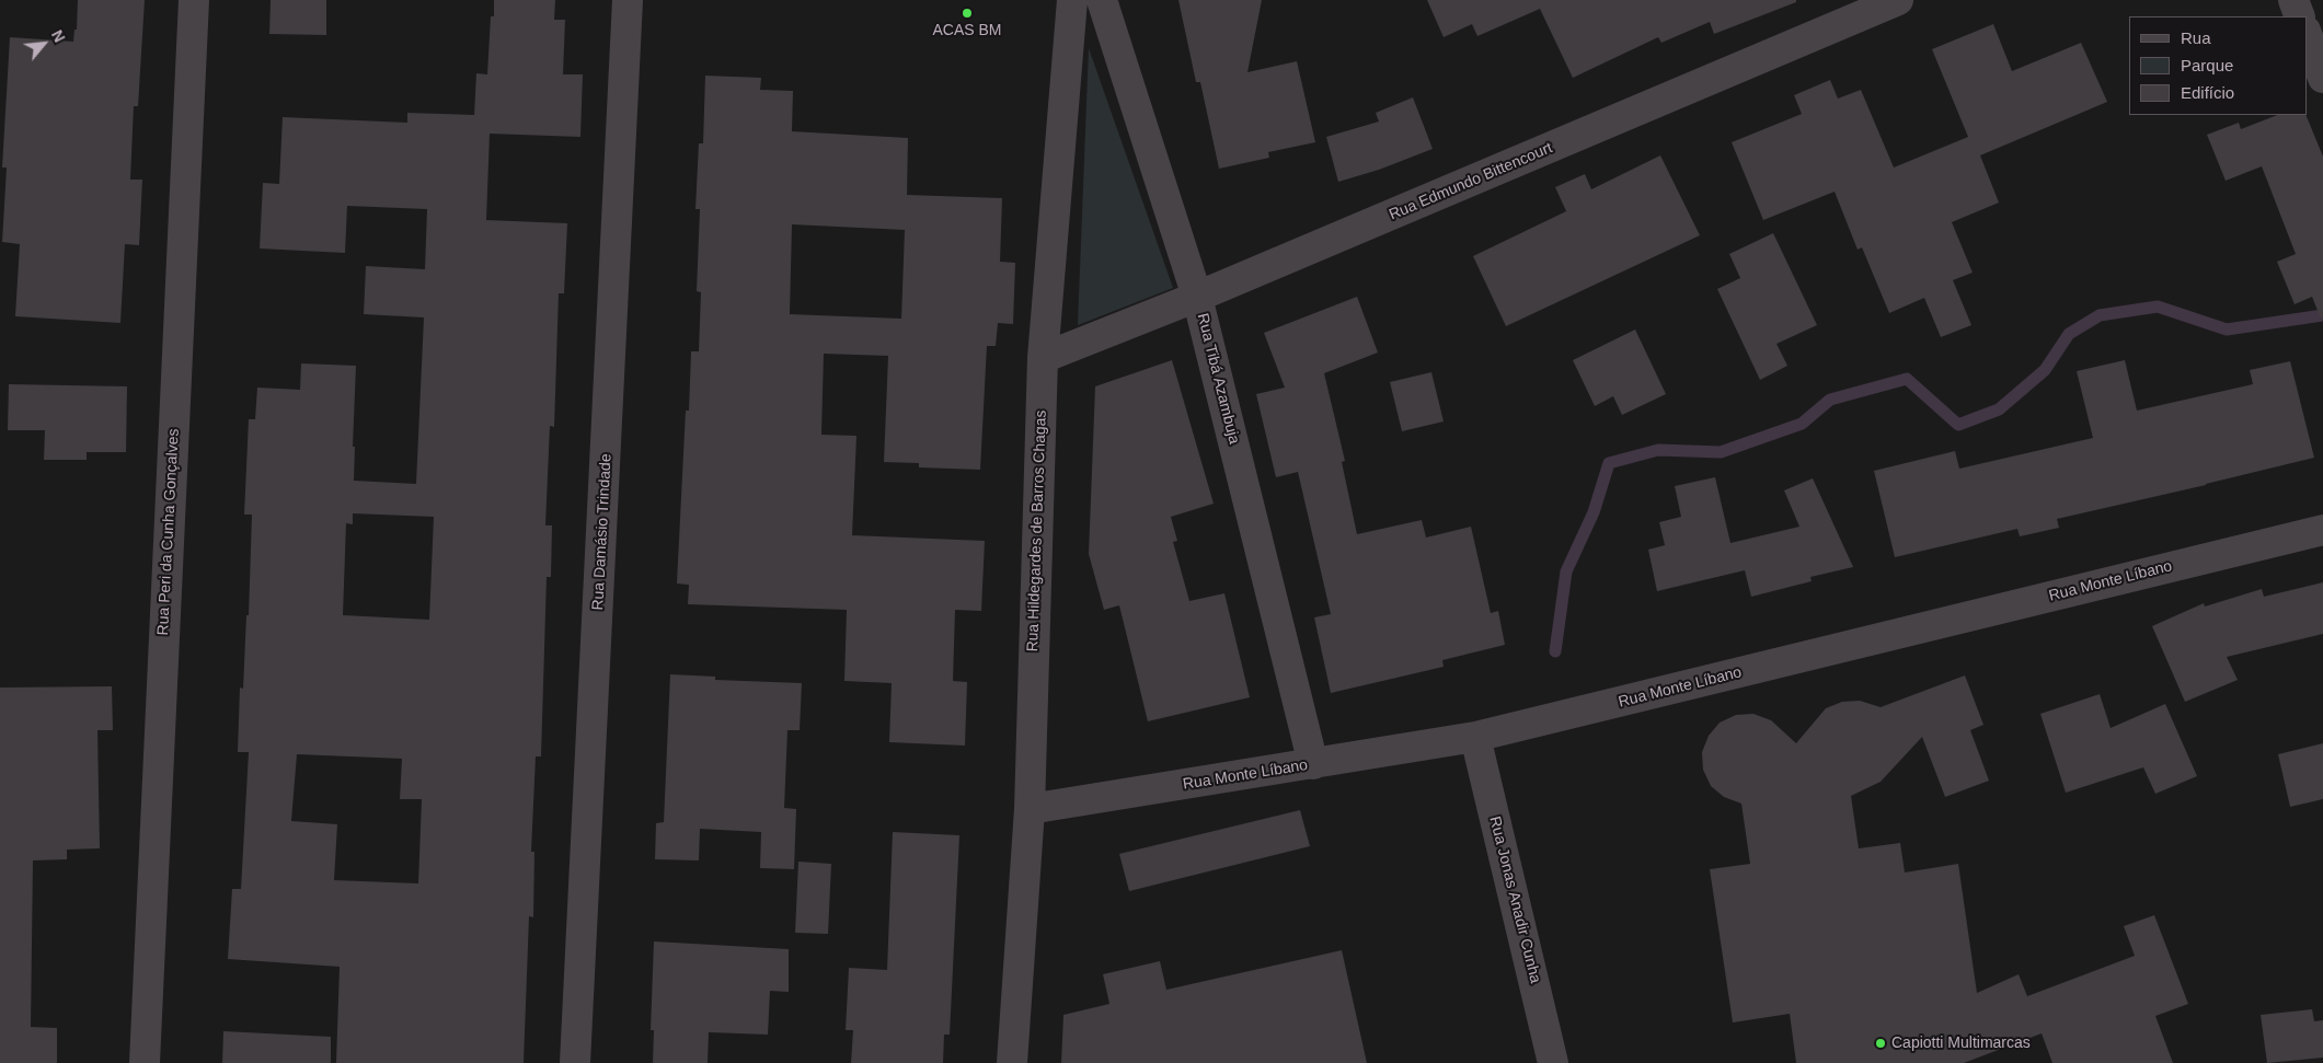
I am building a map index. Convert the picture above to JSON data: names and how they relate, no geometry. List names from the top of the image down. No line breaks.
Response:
{"streets":{"street":["Rua Edmundo Bittencourt","Rua Tibá Azambuja","Rua Hildegardes de Barros Chagas","Rua Peri da Cunha Gonçalves","Rua Damásio Trindade","Rua Monte Líbano","Rua Jonas Anadir Cunha"]},"crossings":[["Rua Edmundo Bittencourt","Rua Tibá Azambuja"],["Rua Edmundo Bittencourt","Rua Hildegardes de Barros Chagas"],["Rua Tibá Azambuja","Rua Monte Líbano"],["Rua Hildegardes de Barros Chagas","Rua Monte Líbano"],["Rua Monte Líbano","Rua Jonas Anadir Cunha"]],"places":["ACAS BM","Capiotti Multimarcas"],"legend":["Rua","Parque","Edifício"],"north":"top right"}
